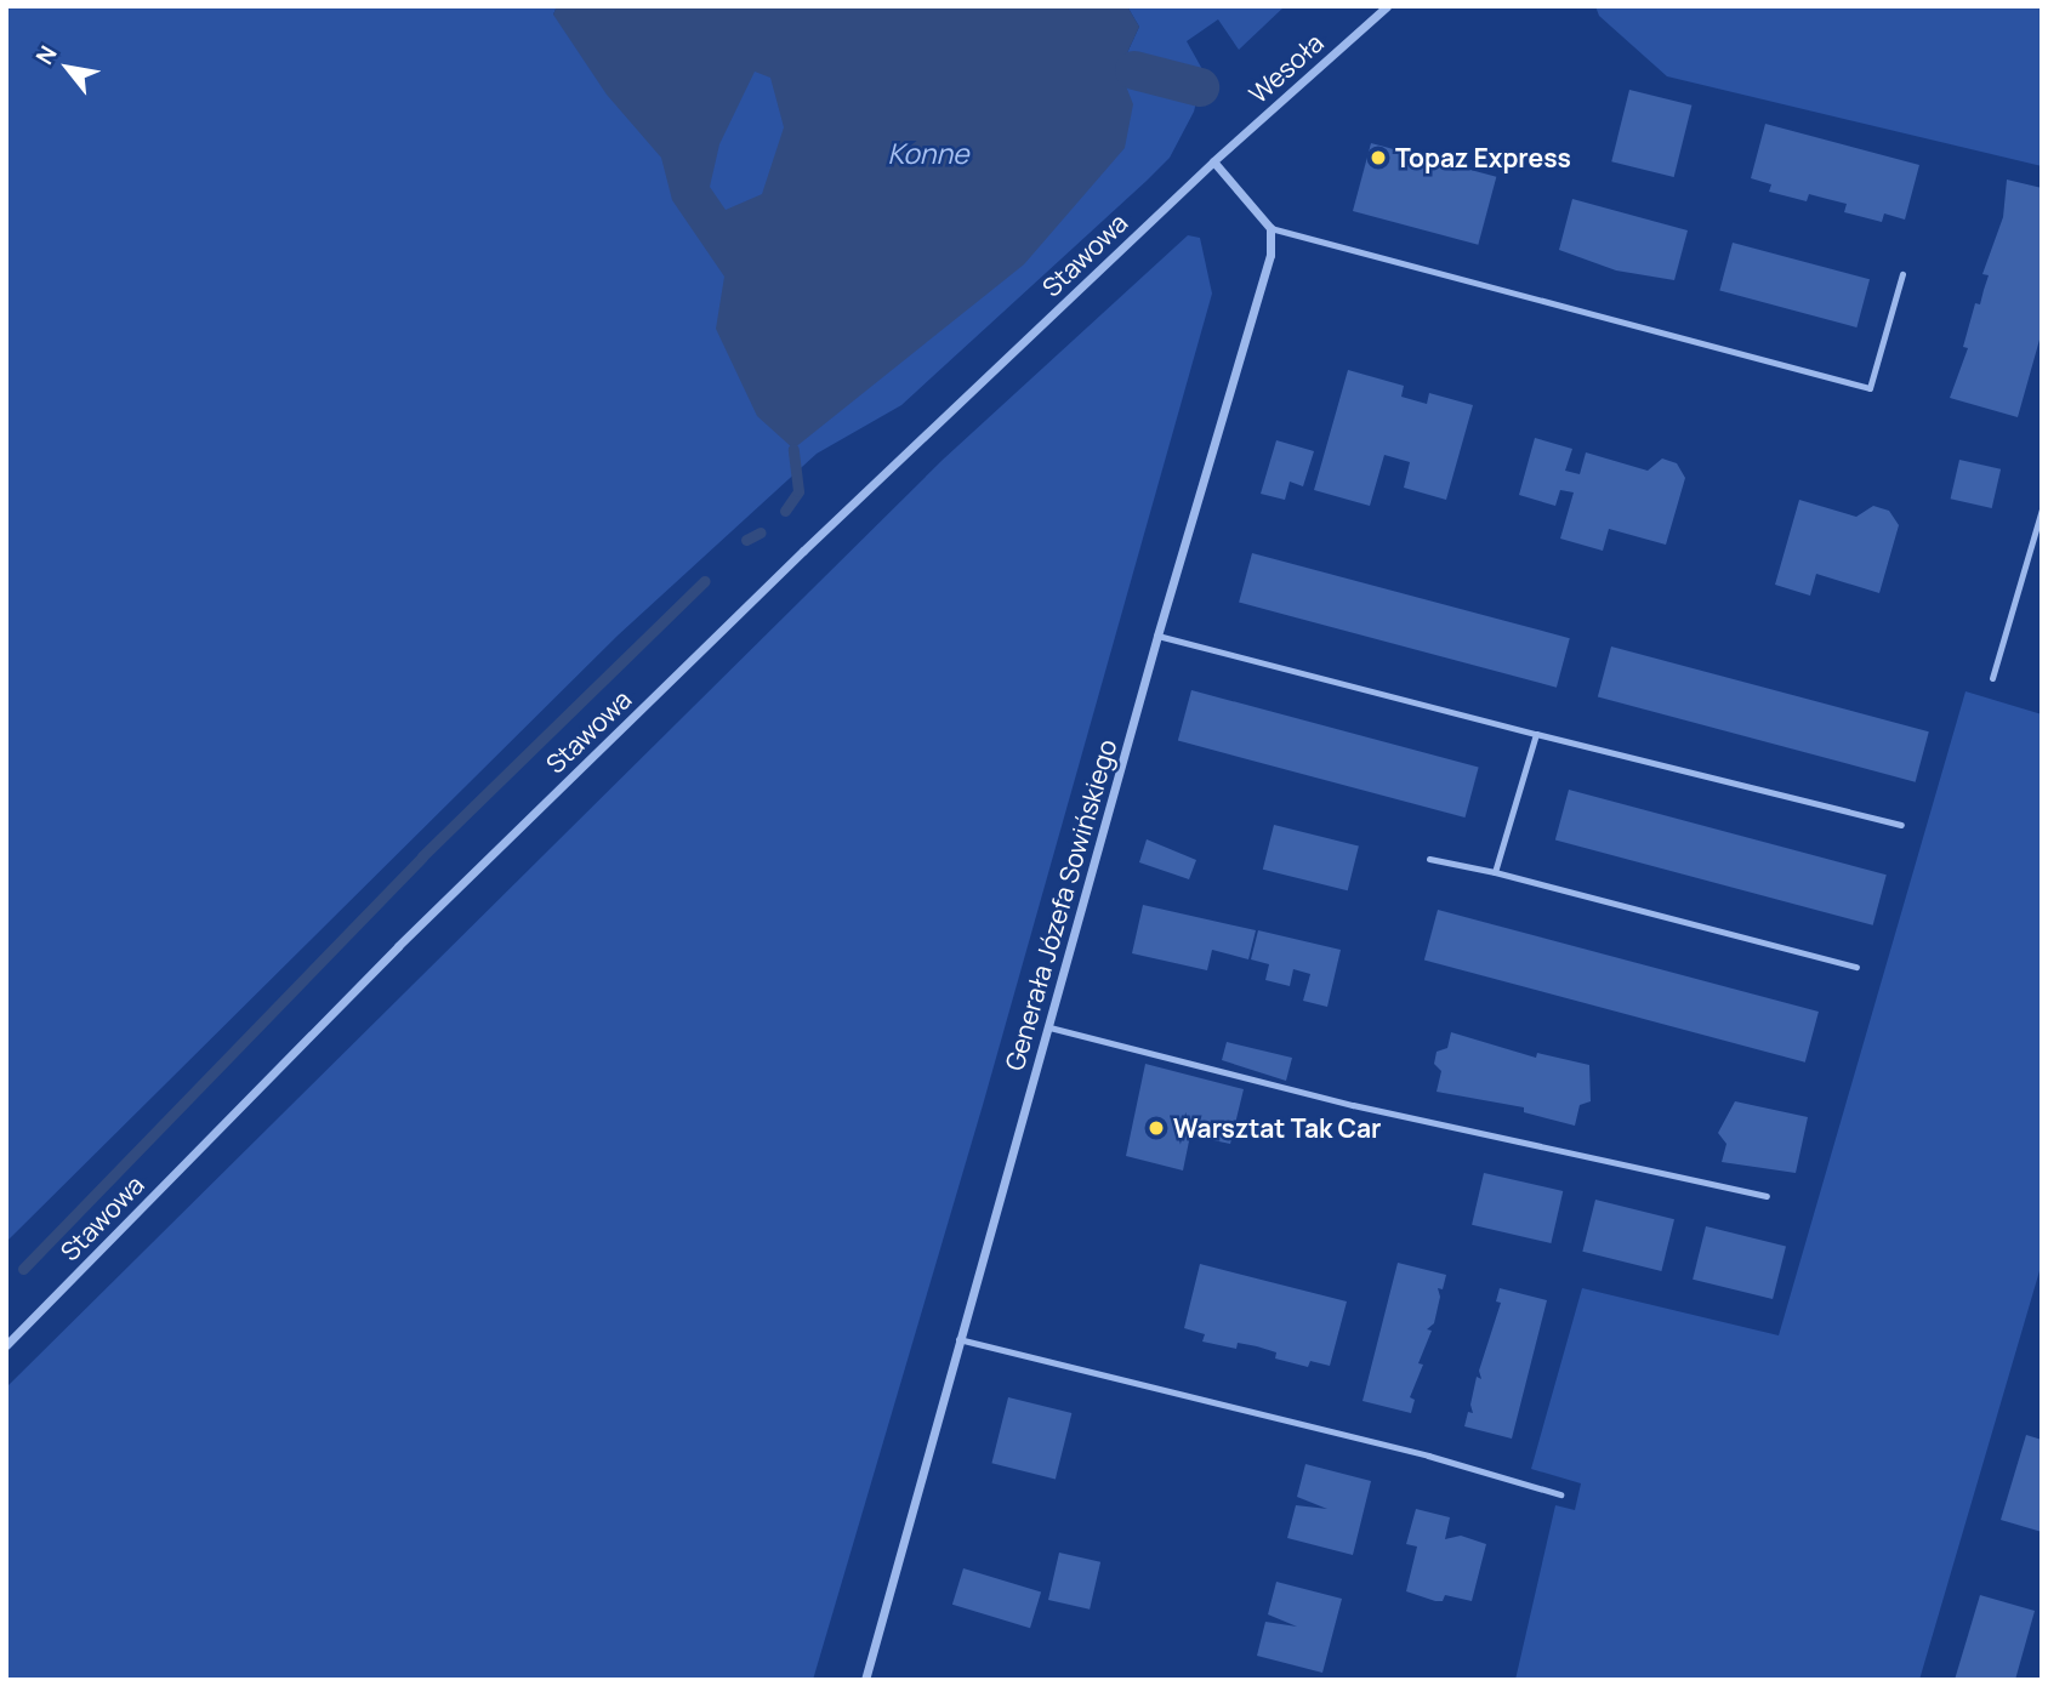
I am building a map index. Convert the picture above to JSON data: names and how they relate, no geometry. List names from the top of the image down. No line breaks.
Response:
{"streets":{"street":["Wesoła","Stawowa","Generała Józefa Sowińskiego"]},"crossings":[["Wesoła","Stawowa"]],"water":["Konne"],"places":["Topaz Express","Warsztat Tak Car"],"north":"top left"}
